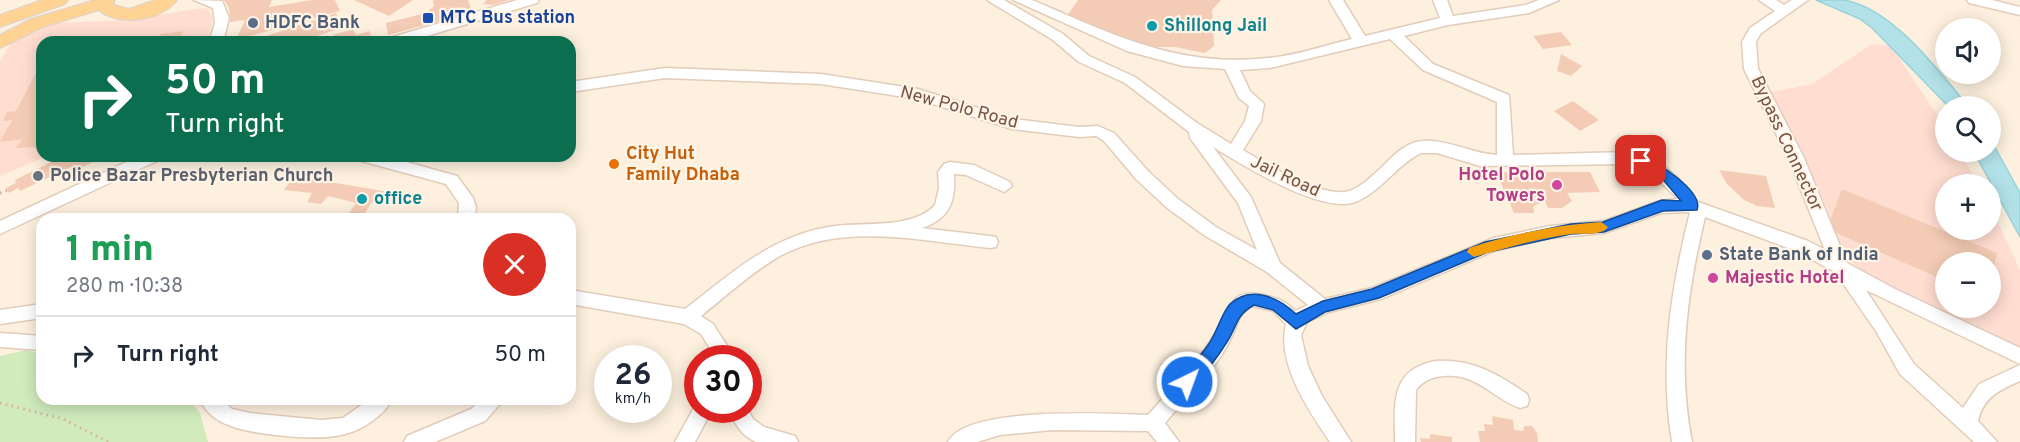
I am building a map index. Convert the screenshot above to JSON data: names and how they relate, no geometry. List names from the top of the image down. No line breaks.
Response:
{"streets":{"street":["New Polo Road","Bypass Connector","Jail Road"]},"places":{"transit":["MTC Bus station"],"other":["HDFC Bank","Shillong Jail","City Hut Family Dhaba","Police Bazar Presbyterian Church","Hotel Polo Towers","office","State Bank of India","Majestic Hotel"]},"page":{"map_buttons":["+","−"],"turn":["50 m","Turn right"],"heading":["1 min","280 m · 10:38"],"list":[{"name":"Turn right","value":"50 m"}],"speed":"26 km/h","limit":"30"}}
